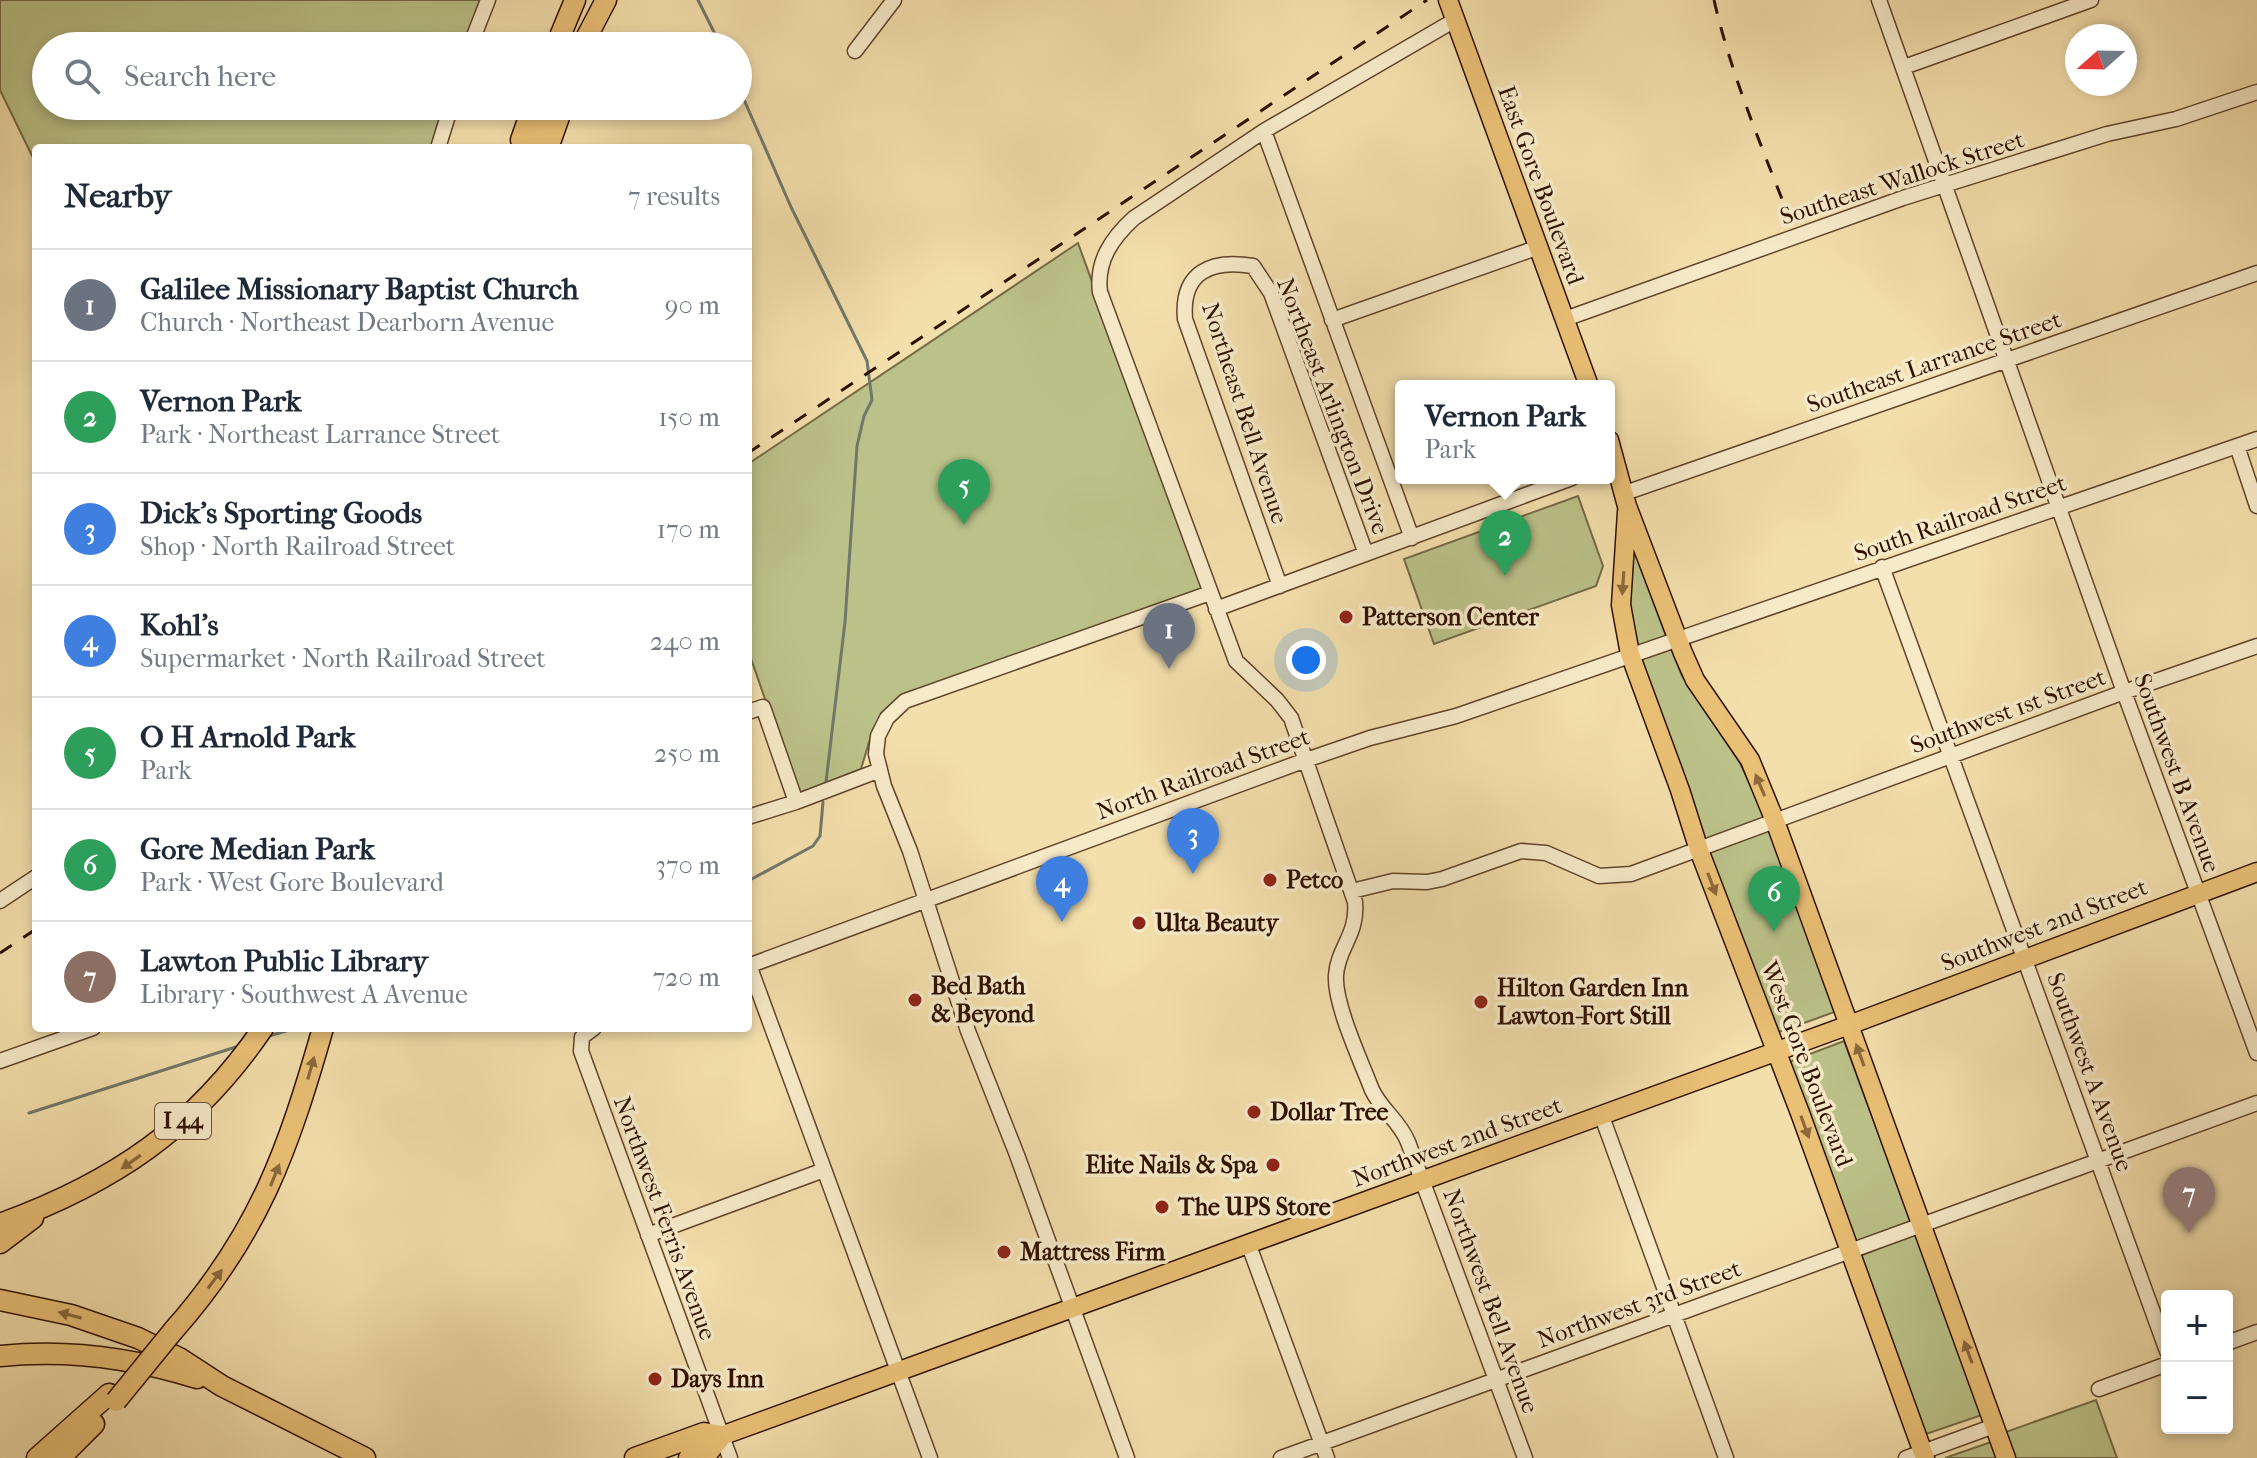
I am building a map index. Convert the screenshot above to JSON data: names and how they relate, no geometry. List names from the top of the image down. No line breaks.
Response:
{"streets":{"highway":["I 44"],"main road":["East Gore Boulevard","Southwest 2nd Street","West Gore Boulevard","Northwest 2nd Street"],"street":["Southeast Wallock Street","Southeast Larrance Street","Northeast Arlington Drive","Northeast Bell Avenue","South Railroad Street","Southwest 1st Street","Southwest B Avenue","North Railroad Street","Southwest A Avenue","Northwest Ferris Avenue","Northwest Bell Avenue","Northwest 3rd Street"]},"crossings":[["Southeast Wallock Street","East Gore Boulevard"],["Southeast Wallock Street","Southwest B Avenue"],["Southeast Larrance Street","Southwest B Avenue"],["Southeast Larrance Street","West Gore Boulevard"],["Northeast Arlington Drive","Northeast Bell Avenue"],["South Railroad Street","Southwest B Avenue"],["South Railroad Street","North Railroad Street"],["South Railroad Street","Southwest A Avenue"],["Southwest 1st Street","Southwest B Avenue"],["Southwest 1st Street","West Gore Boulevard"],["Southwest 1st Street","Southwest A Avenue"],["Southwest 1st Street","Northwest Bell Avenue"],["Southwest B Avenue","Southwest 2nd Street"],["North Railroad Street","West Gore Boulevard"],["North Railroad Street","Northwest Bell Avenue"],["Southwest 2nd Street","Southwest A Avenue"],["Southwest 2nd Street","Northwest 2nd Street"],["West Gore Boulevard","Northwest 2nd Street"],["West Gore Boulevard","Northwest 3rd Street"],["Southwest A Avenue","Northwest 3rd Street"],["Northwest 2nd Street","Northwest Ferris Avenue"],["Northwest 2nd Street","Northwest Bell Avenue"],["Northwest Bell Avenue","Northwest 3rd Street"]],"places":["Patterson Center","Petco","Ulta Beauty","Bed Bath & Beyond","Hilton Garden Inn Lawton-Fort Still","Dollar Tree","Elite Nails & Spa","The UPS Store","Mattress Firm","Days Inn"],"north":"left","page":{"search":"Search here","heading":["Nearby","7 results"],"list":[{"mark":"1","name":"Galilee Missionary Baptist Church","note":"Church · Northeast Dearborn Avenue","value":"90 m"},{"mark":"2","name":"Vernon Park","note":"Park · Northeast Larrance Street","value":"150 m"},{"mark":"3","name":"Dick's Sporting Goods","note":"Shop · North Railroad Street","value":"170 m"},{"mark":"4","name":"Kohl's","note":"Supermarket · North Railroad Street","value":"240 m"},{"mark":"5","name":"O H Arnold Park","note":"Park","value":"250 m"},{"mark":"6","name":"Gore Median Park","note":"Park · West Gore Boulevard","value":"370 m"},{"mark":"7","name":"Lawton Public Library","note":"Library · Southwest A Avenue","value":"720 m"}],"popup":["Vernon Park","Park"],"pins":["5","2","1","3","4","6","7"],"map_buttons":["+","−"]}}
